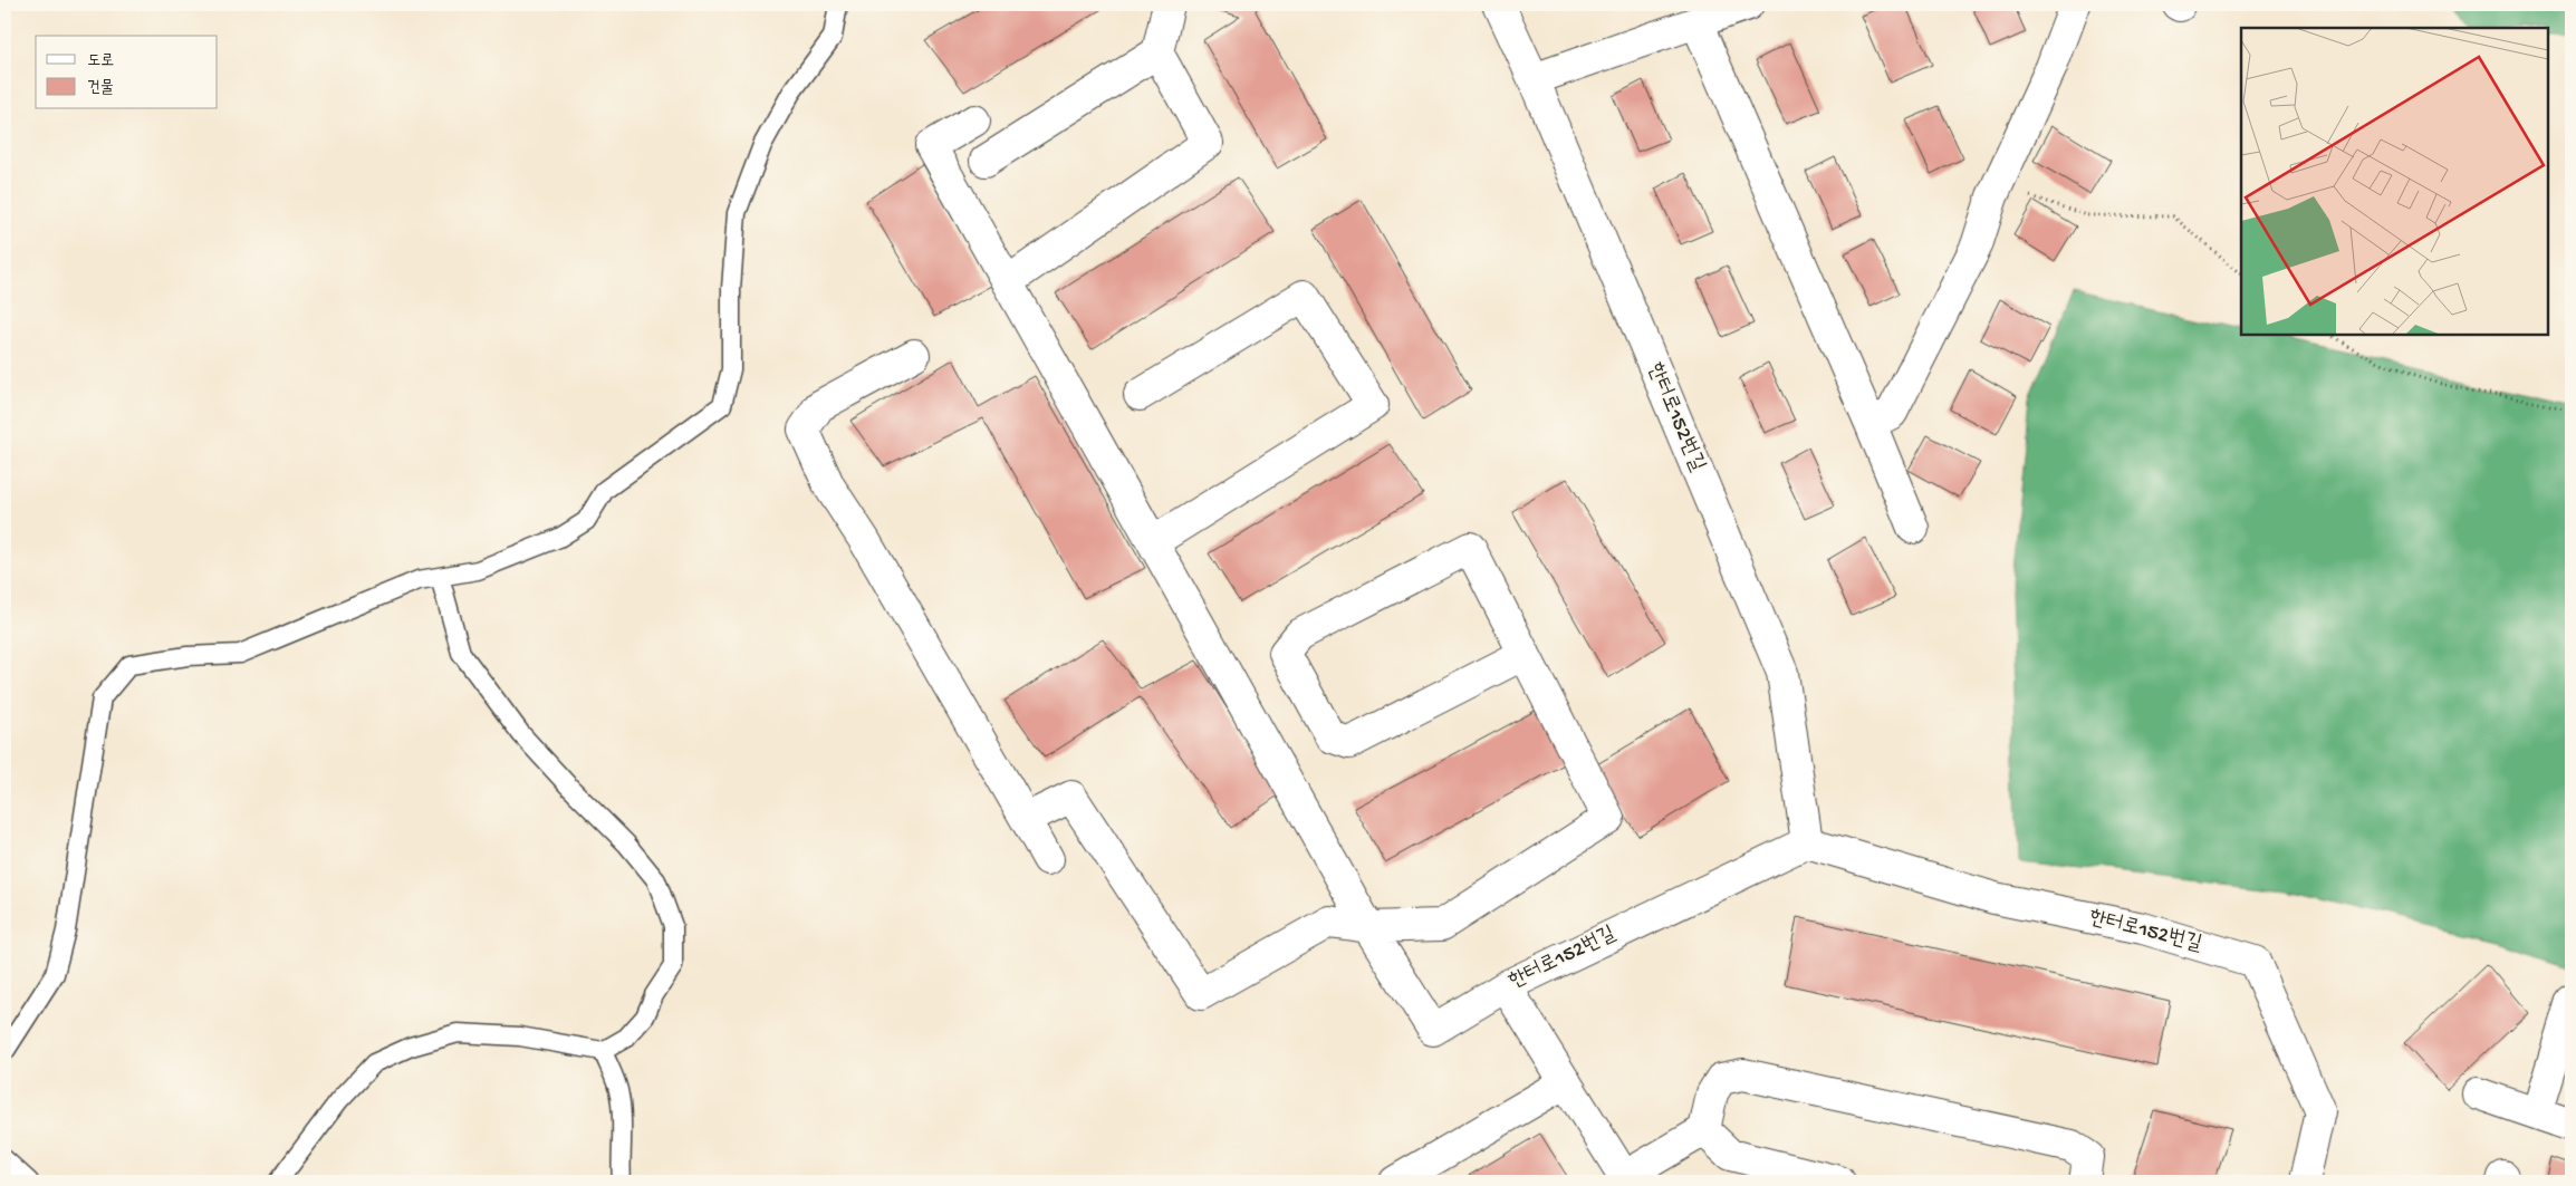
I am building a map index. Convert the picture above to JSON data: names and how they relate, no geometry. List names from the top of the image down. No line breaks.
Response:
{"streets":{"street":["한터로152번길"]},"legend":["도로","건물"]}
